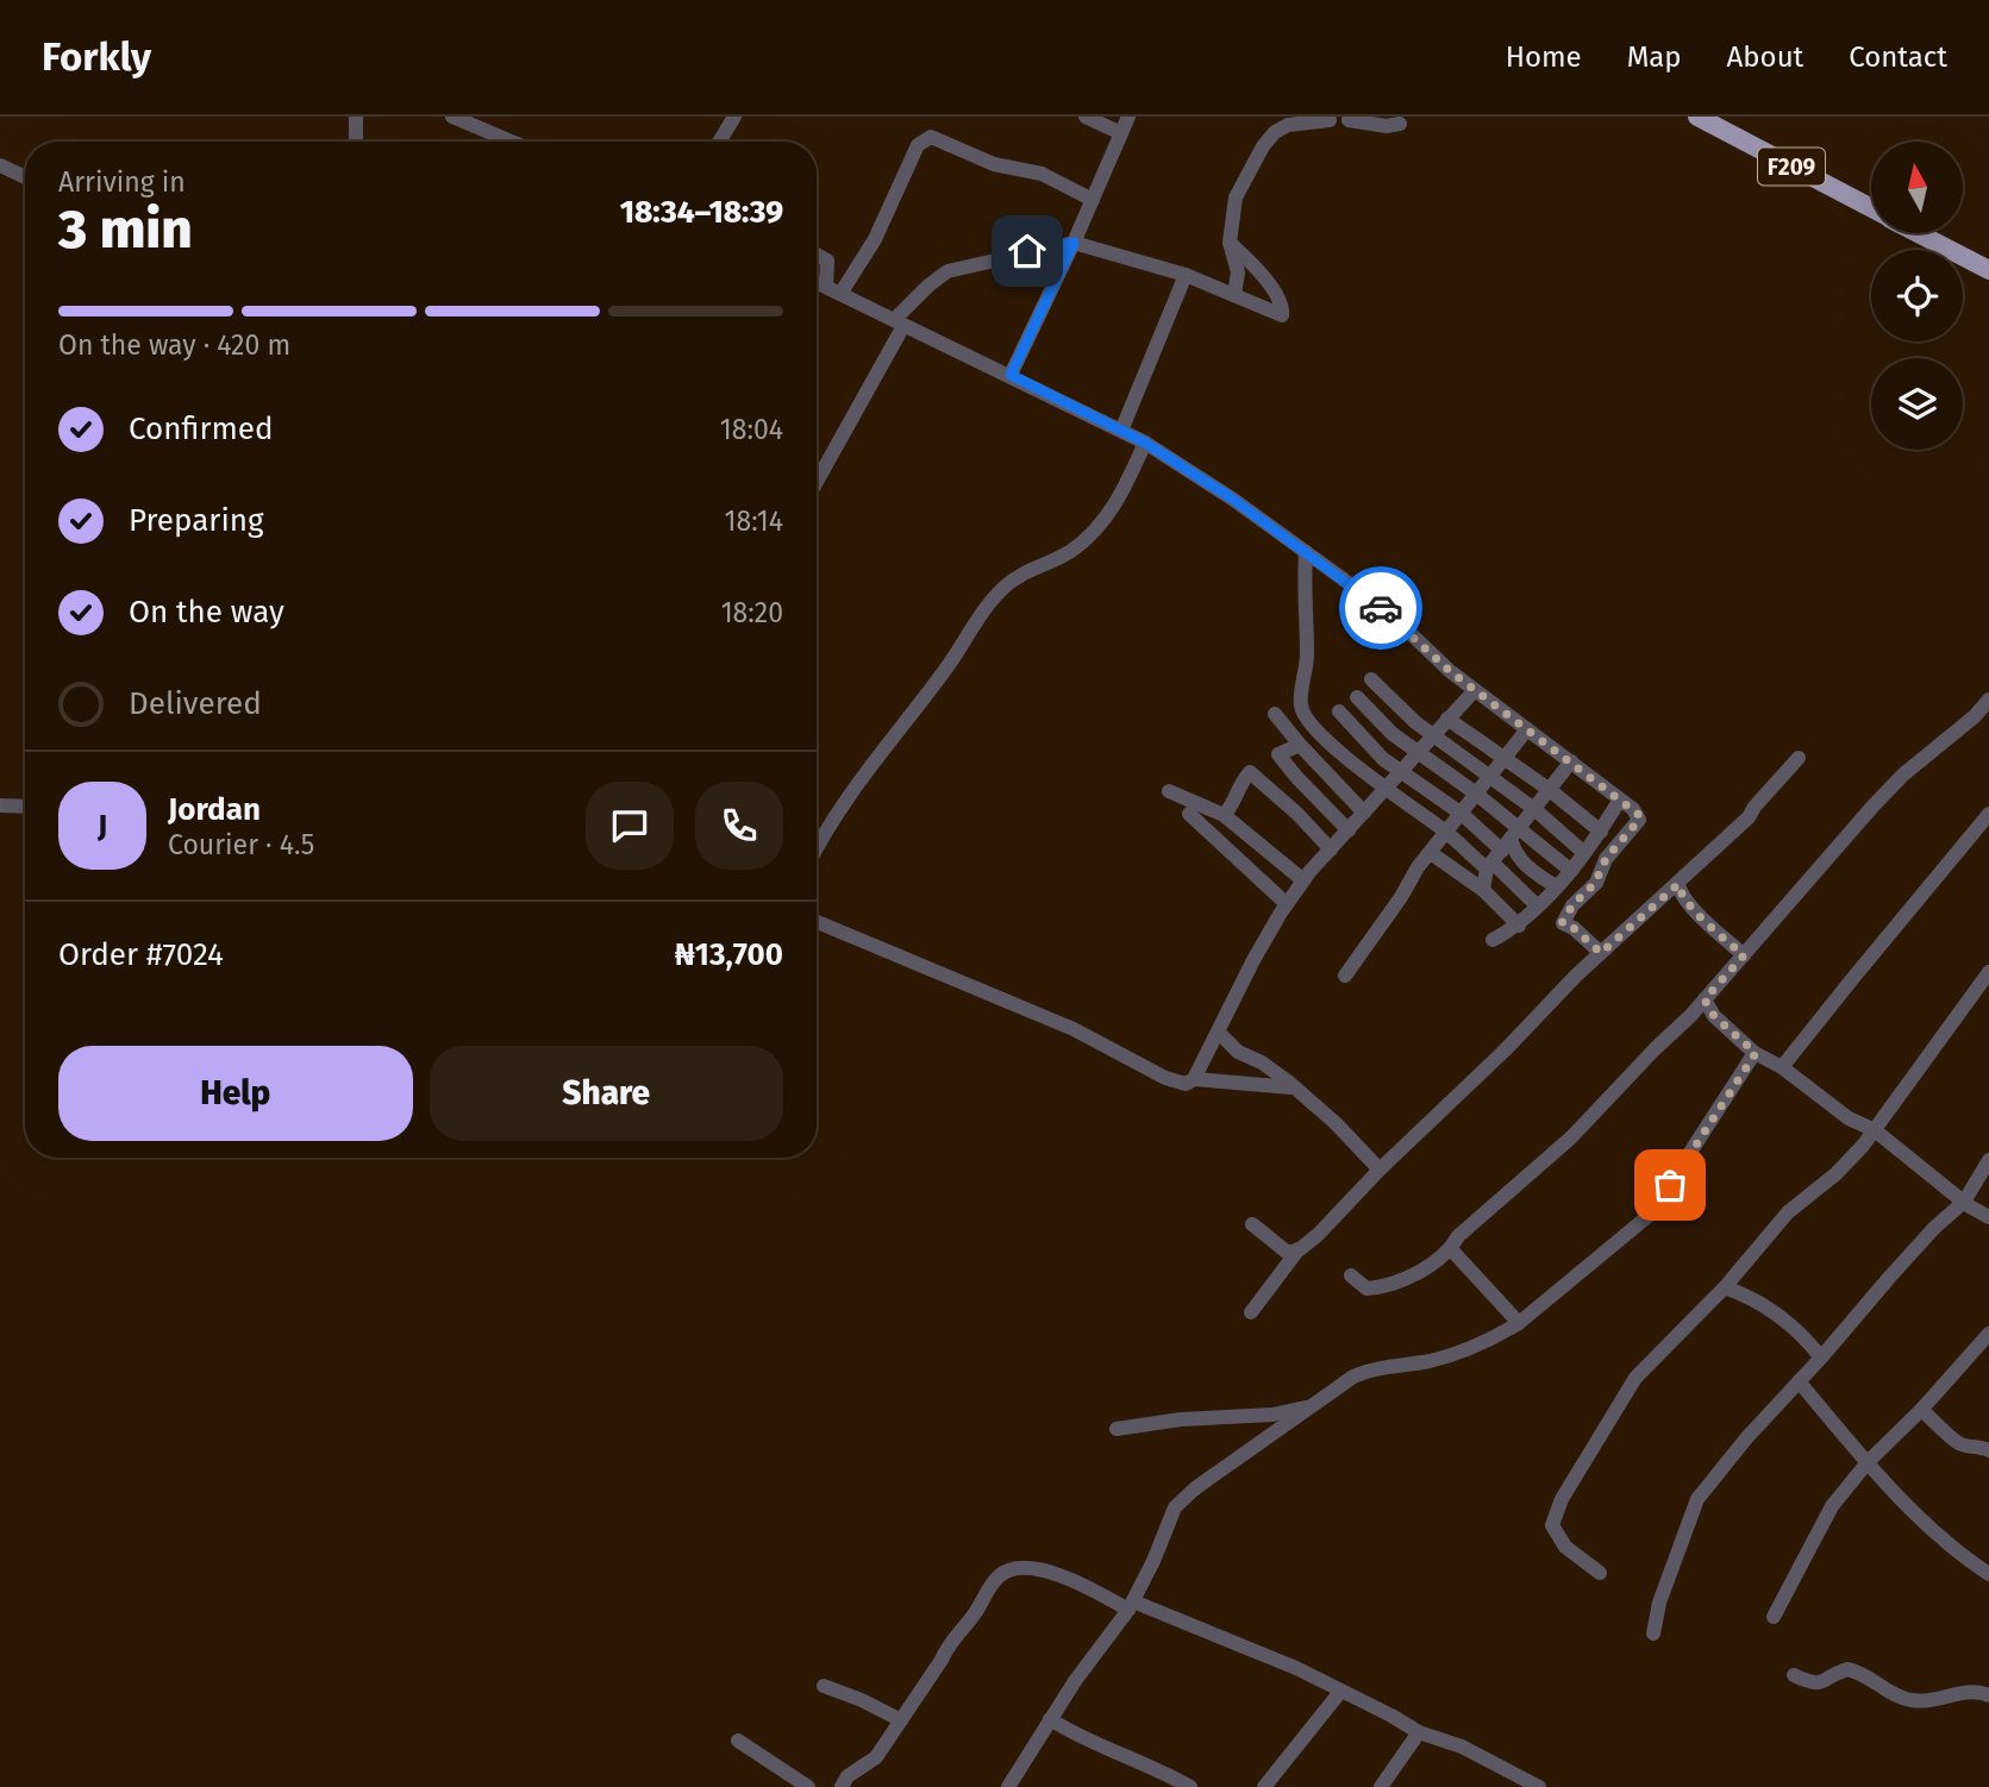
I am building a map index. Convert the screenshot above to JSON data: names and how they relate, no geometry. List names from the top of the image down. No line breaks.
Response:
{"streets":{"main road":["F209"]},"north":"top","page":{"header":"Forkly","nav":["Home","Map","About","Contact"],"heading":["3 min","Arriving in","18:34–18:39"],"panel":["Jordan","Courier · 4.5","Order #7024","₦13,700"],"bar":"On the way · 420 m","list":[["Confirmed","18:04"],["Preparing","18:14"],["On the way","18:20"],"Delivered"],"round":"J","buttons":["Help","Share"]}}
